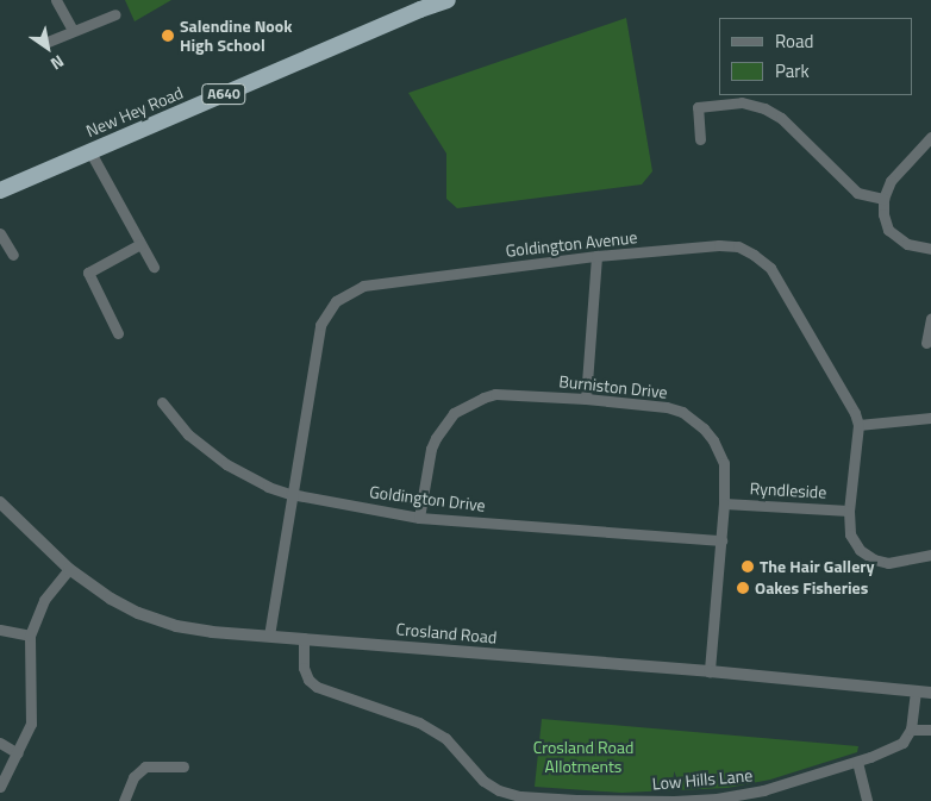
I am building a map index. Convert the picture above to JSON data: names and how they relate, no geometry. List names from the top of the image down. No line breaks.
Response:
{"streets":{"highway":["A640","New Hey Road"],"street":["Goldington Avenue","Burniston Drive","Ryndleside","Goldington Drive","Crosland Road","Low Hills Lane"]},"crossings":[["Goldington Avenue","Goldington Drive"],["Goldington Avenue","Crosland Road"],["Burniston Drive","Ryndleside"],["Burniston Drive","Goldington Drive"],["Burniston Drive","Crosland Road"],["Crosland Road","Low Hills Lane"]],"parks":["Crosland Road Allotments"],"places":["Salendine Nook High School","The Hair Gallery","Oakes Fisheries"],"legend":["Road","Park"],"north":"bottom right"}
